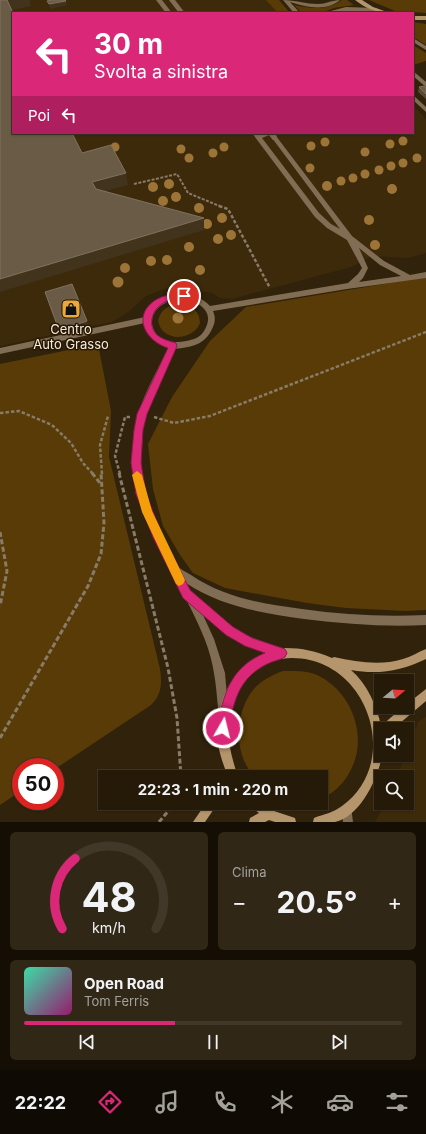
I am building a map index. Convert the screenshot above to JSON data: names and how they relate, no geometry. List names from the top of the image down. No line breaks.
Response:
{"places":{"shop":["Centro Auto Grasso"]},"north":"right","page":{"turn":["30 m","Svolta a sinistra"],"then":"Poi","limit":"50","trip":"22:23 · 1 min · 220 m","tile":"Clima","heat":["−","20.5°","+"],"song":["Open Road","Tom Ferris"],"tabs":"22:22","gauge":["48","km/h"]}}
